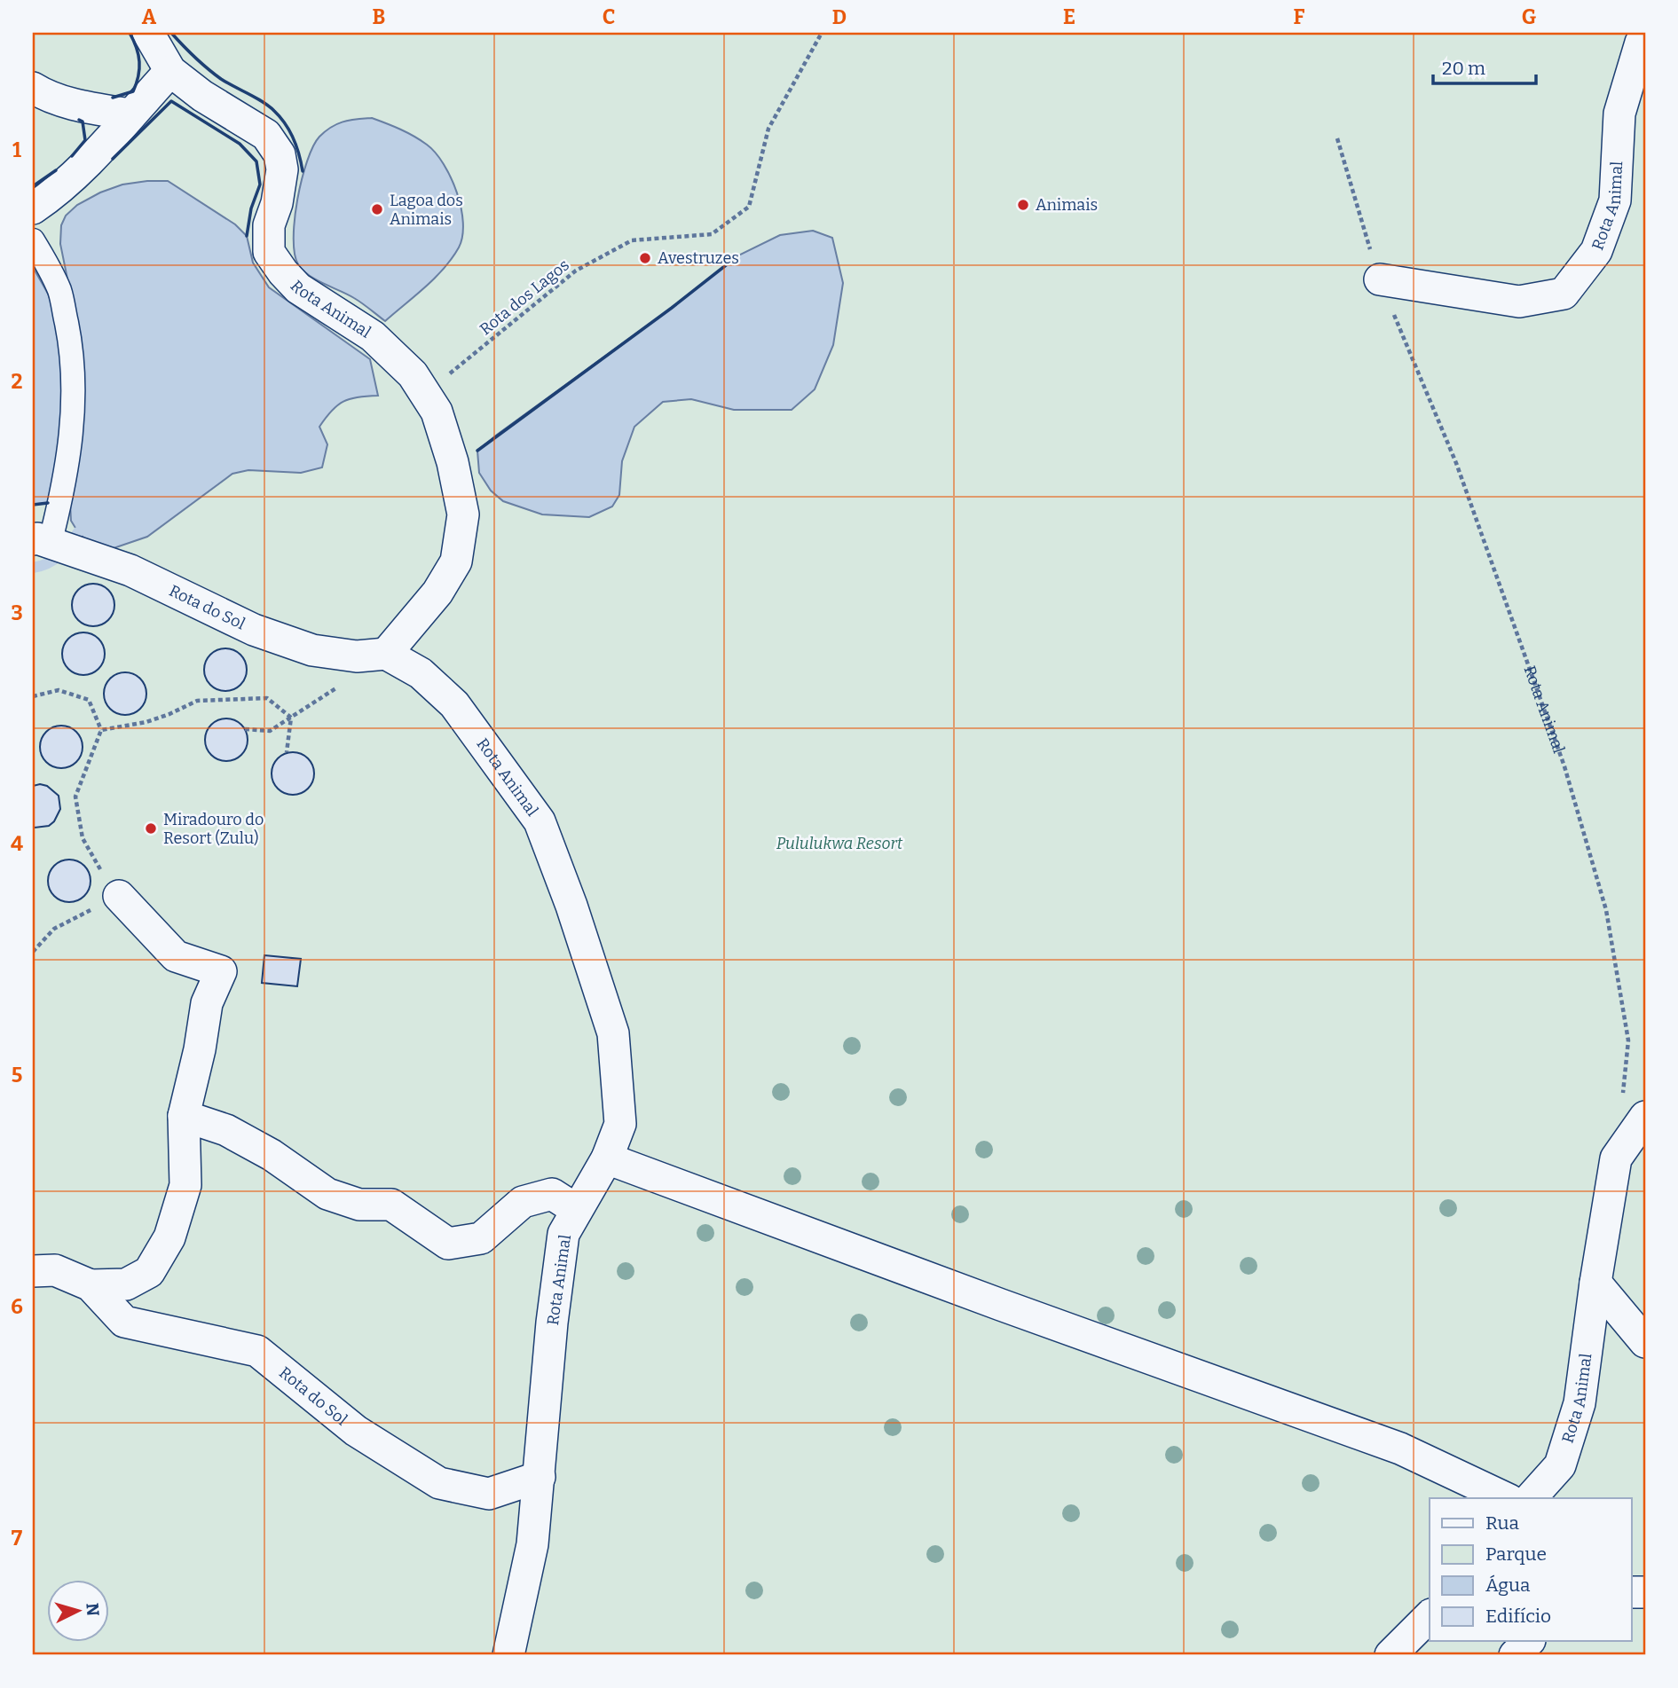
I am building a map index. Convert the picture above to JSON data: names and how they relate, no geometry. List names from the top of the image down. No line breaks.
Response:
{"streets":{"street":["Rota Animal","Rota do Sol"],"path":["Rota dos Lagos"]},"crossings":[["Rota Animal","Rota dos Lagos"],["Rota Animal","Rota do Sol"]],"parks":["Pululukwa Resort"],"places":["Animais","Lagoa dos Animais","Avestruzes","Miradouro do Resort (Zulu)"],"legend":["Rua","Parque","Água","Edifício"],"scale_bar":"20 m","north":"right","grid":{"columns":["A","B","C","D","E","F","G"],"rows":["1","2","3","4","5","6","7"]}}
